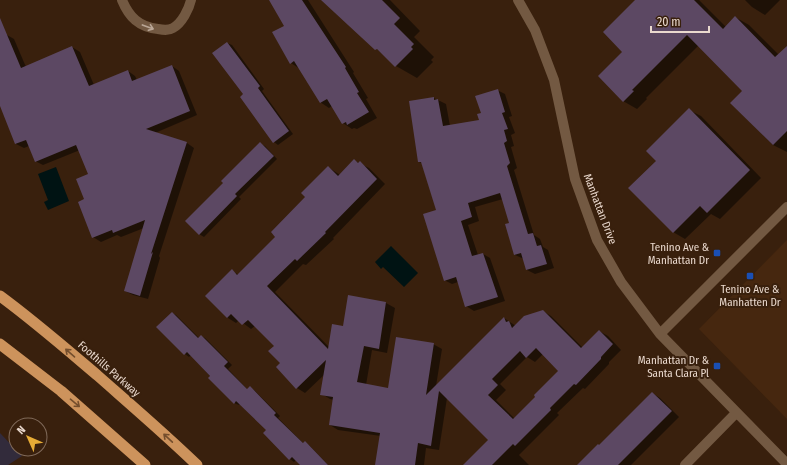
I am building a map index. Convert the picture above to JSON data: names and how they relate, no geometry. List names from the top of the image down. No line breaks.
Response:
{"streets":{"highway":["Foothills Parkway"],"street":["Manhattan Drive"]},"places":{"transit":["Tenino Ave & Manhattan Dr","Tenino Ave & Manhatten Dr","Manhattan Dr & Santa Clara Pl"]},"scale_bar":"20 m","north":"top left"}
